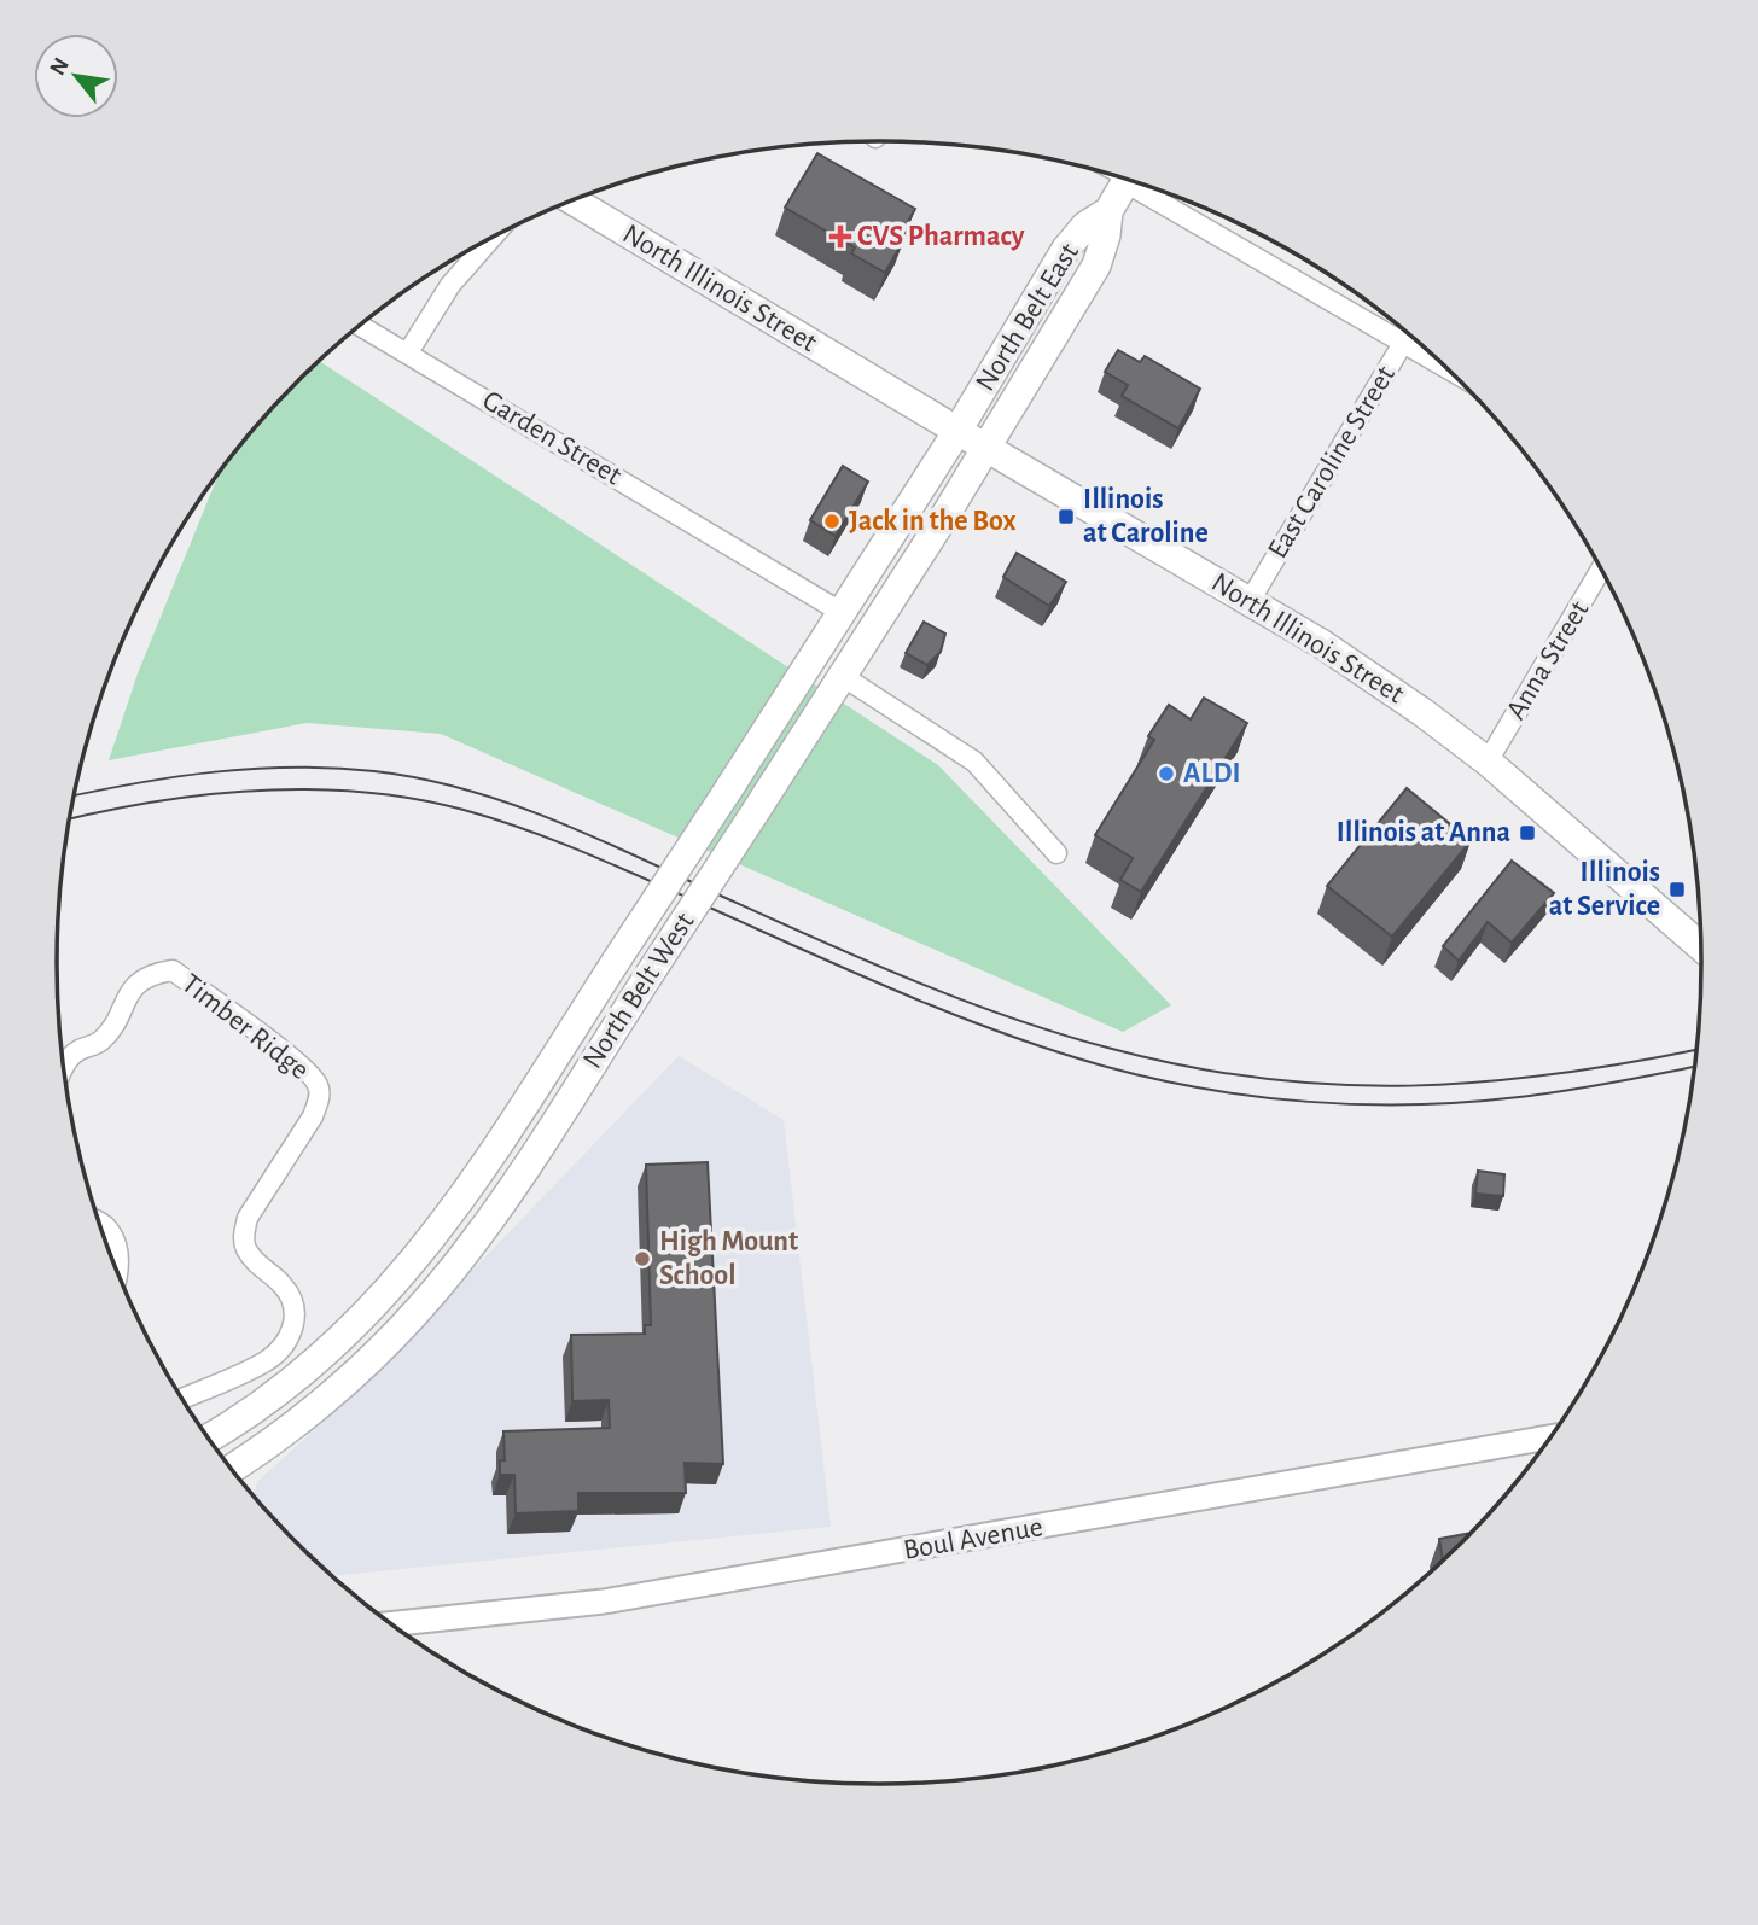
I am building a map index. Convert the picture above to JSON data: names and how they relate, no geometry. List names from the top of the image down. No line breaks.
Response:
{"streets":{"main road":["North Illinois Street","North Belt East","North Belt West"],"street":["Garden Street","East Caroline Street","Anna Street","Timber Ridge","Boul Avenue"]},"crossings":[["North Illinois Street","North Belt East"],["North Illinois Street","East Caroline Street"],["North Illinois Street","Anna Street"],["North Illinois Street","North Belt West"],["North Belt East","North Belt West"],["Garden Street","North Belt West"]],"places":{"health":["CVS Pharmacy"],"transit":["Illinois at Caroline","Illinois at Anna","Illinois at Service"],"other":["Jack in the Box","ALDI","High Mount School"]},"north":"top left"}
